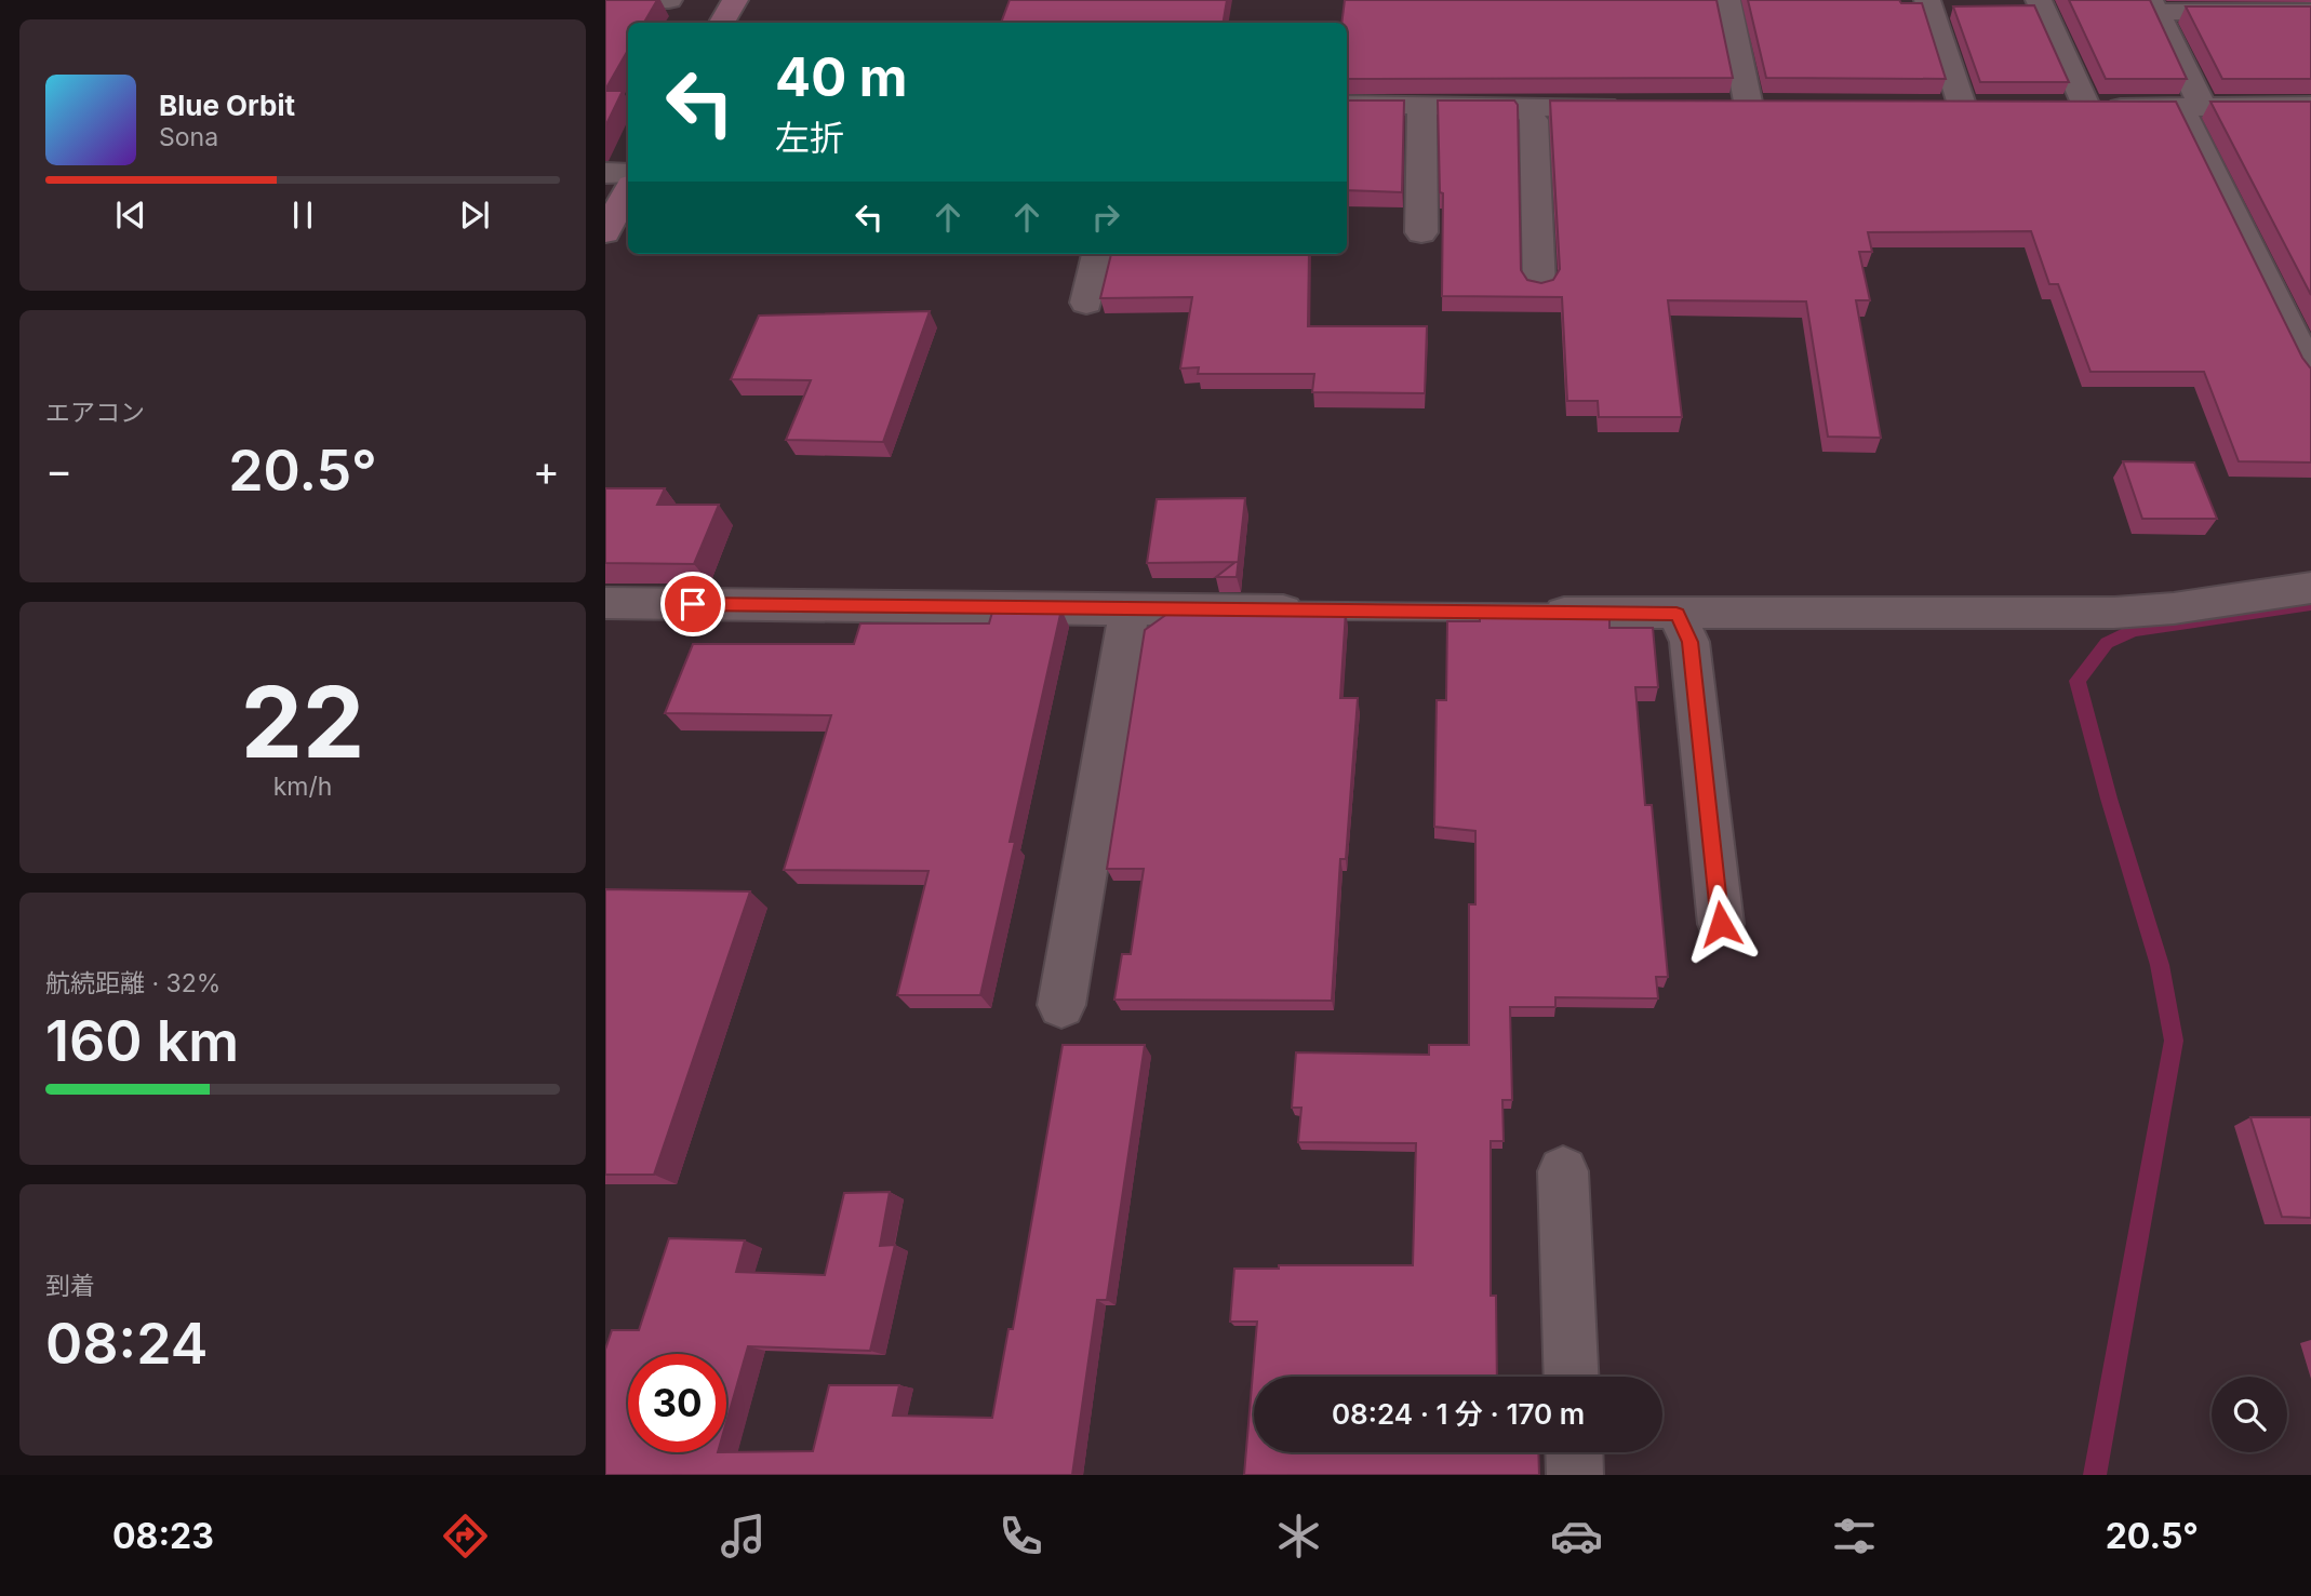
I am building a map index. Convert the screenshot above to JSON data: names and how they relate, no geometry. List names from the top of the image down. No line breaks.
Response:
{"page":{"turn":["40 m","左折"],"song":["Blue Orbit","Sona"],"tile":["エアコン",["22","km/h"],["航続距離 · 32%","160 km"],["到着","08:24"]],"heat":["−","20.5°","+"],"limit":"30","trip":"08:24 · 1 分 · 170 m","tabs":["08:23","20.5°"]}}
